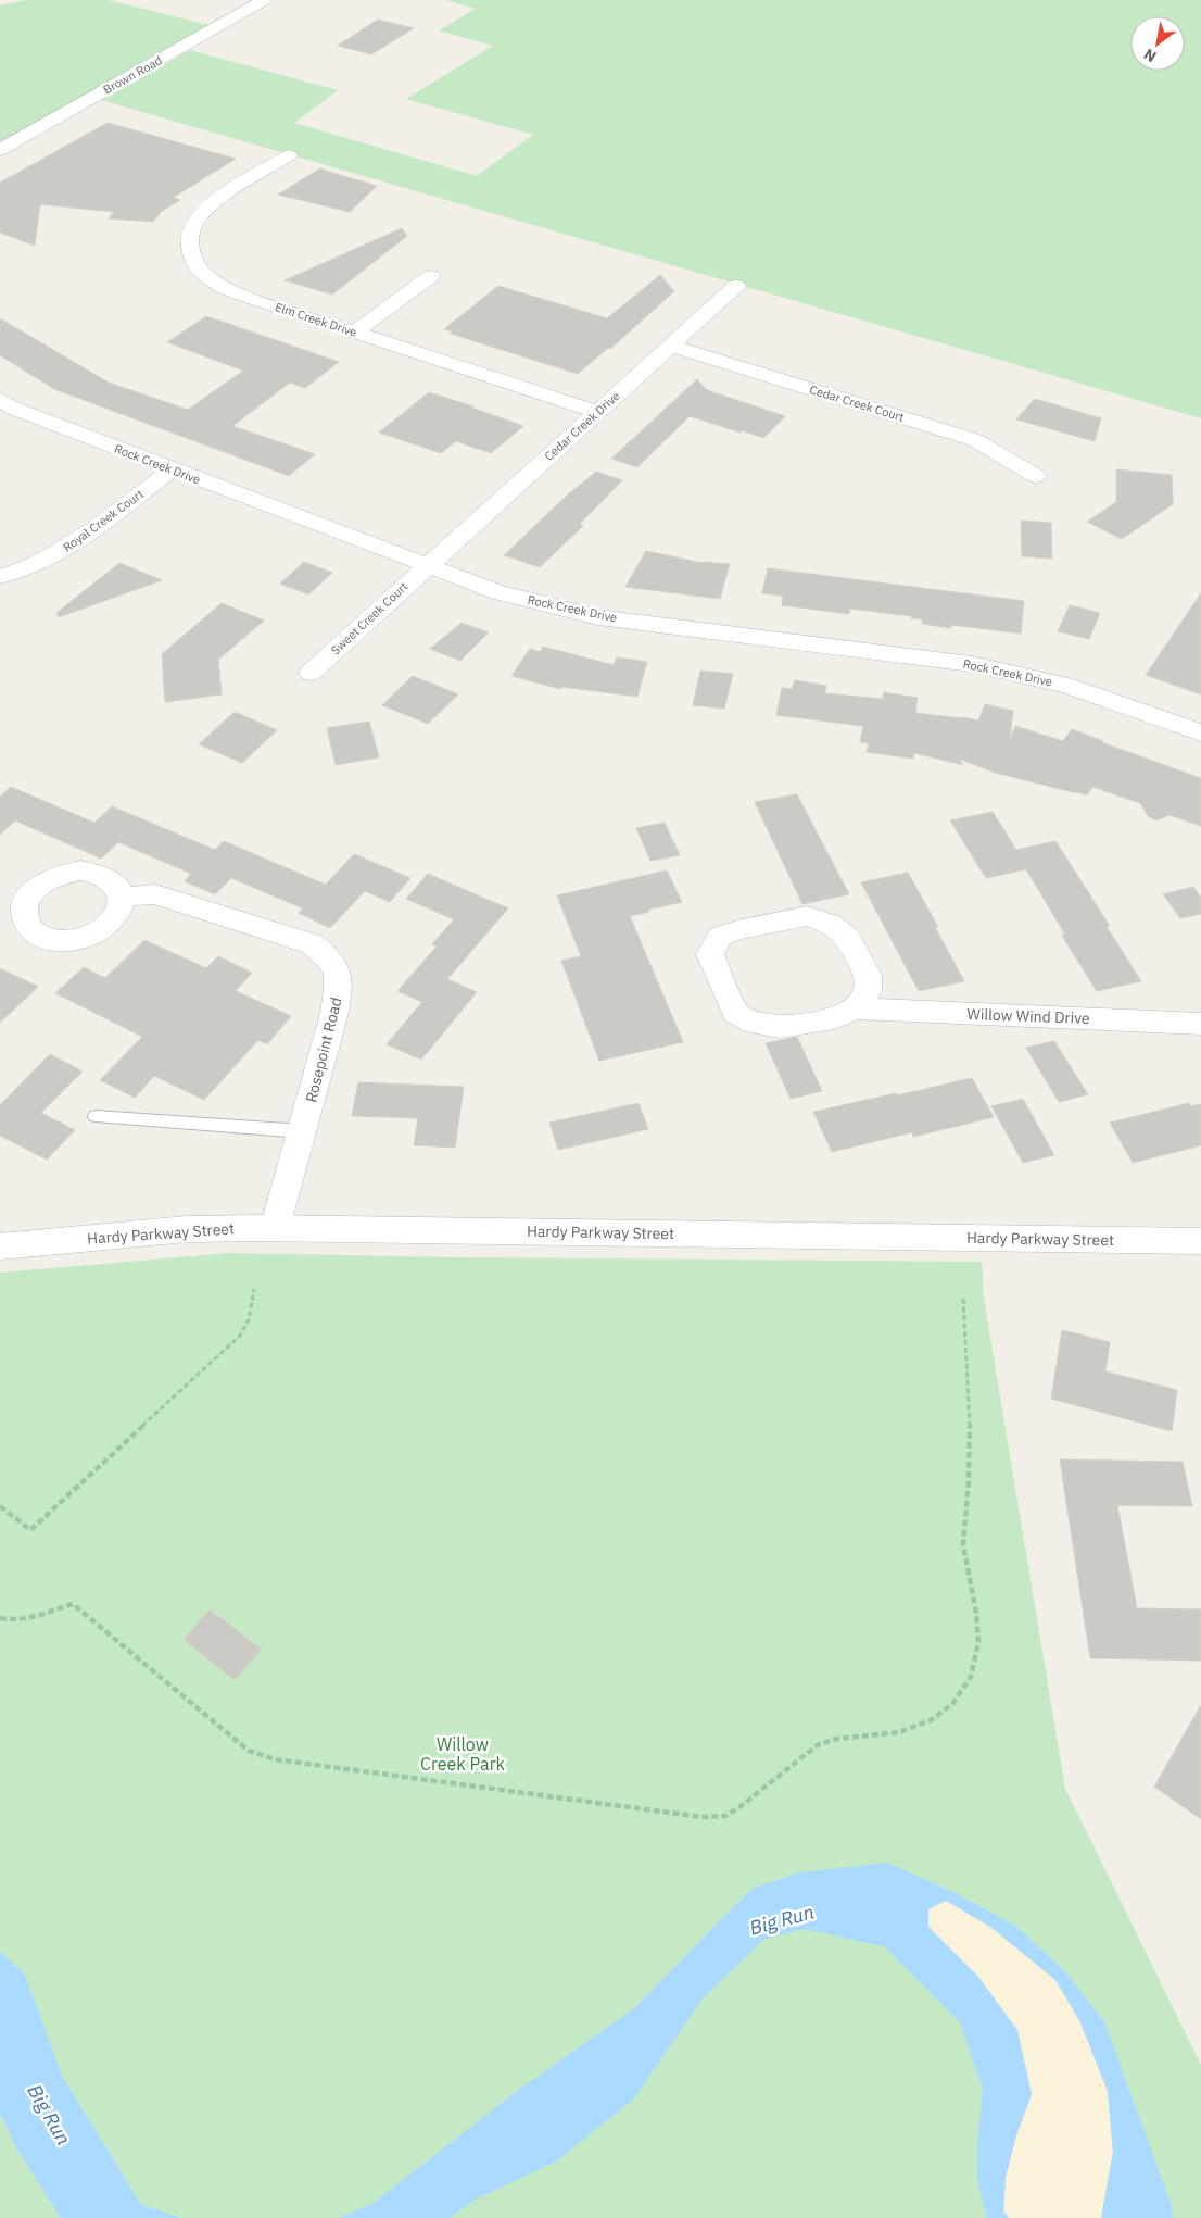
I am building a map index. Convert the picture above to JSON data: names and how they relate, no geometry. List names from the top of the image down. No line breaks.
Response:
{"streets":{"street":["Brown Road","Elm Creek Drive","Cedar Creek Court","Cedar Creek Drive","Rock Creek Drive","Royal Creek Court","Sweet Creek Court","Willow Wind Drive","Rosepoint Road","Hardy Parkway Street"]},"crossings":[["Elm Creek Drive","Cedar Creek Drive"],["Cedar Creek Court","Cedar Creek Drive"],["Cedar Creek Drive","Rock Creek Drive"],["Cedar Creek Drive","Sweet Creek Court"],["Rock Creek Drive","Royal Creek Court"],["Rock Creek Drive","Sweet Creek Court"],["Rosepoint Road","Hardy Parkway Street"]],"water":["Big Run"],"parks":["Willow Creek Park"],"north":"bottom left"}
